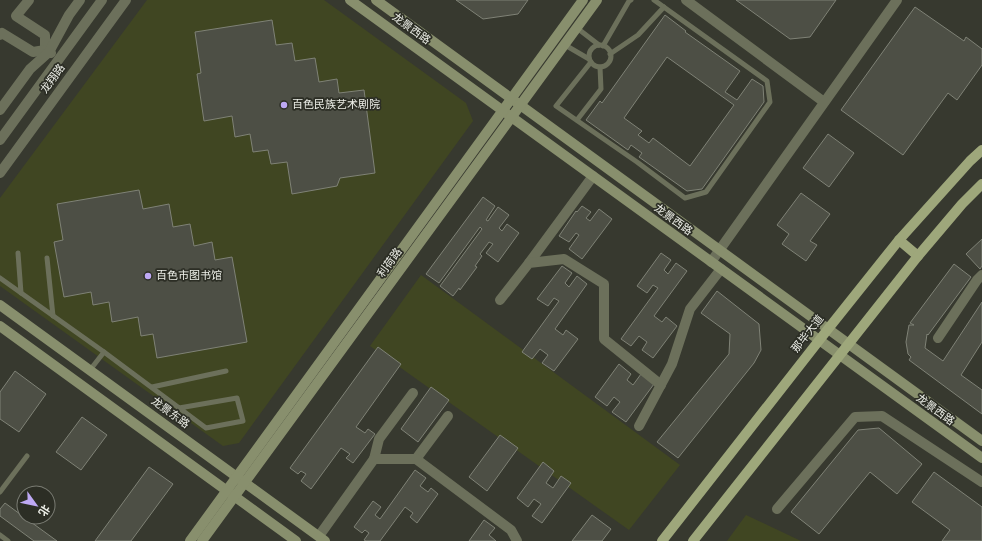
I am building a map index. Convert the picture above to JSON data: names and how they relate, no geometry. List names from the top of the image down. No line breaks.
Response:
{"streets":{"main road":["龙景西路","利荷路","那毕大道","龙景东路"],"street":["龙翔路"]},"crossings":[["龙景西路","利荷路"],["龙景西路","那毕大道"],["利荷路","龙景东路"]],"places":["百色民族艺术剧院","百色市图书馆"],"north":"bottom right"}
